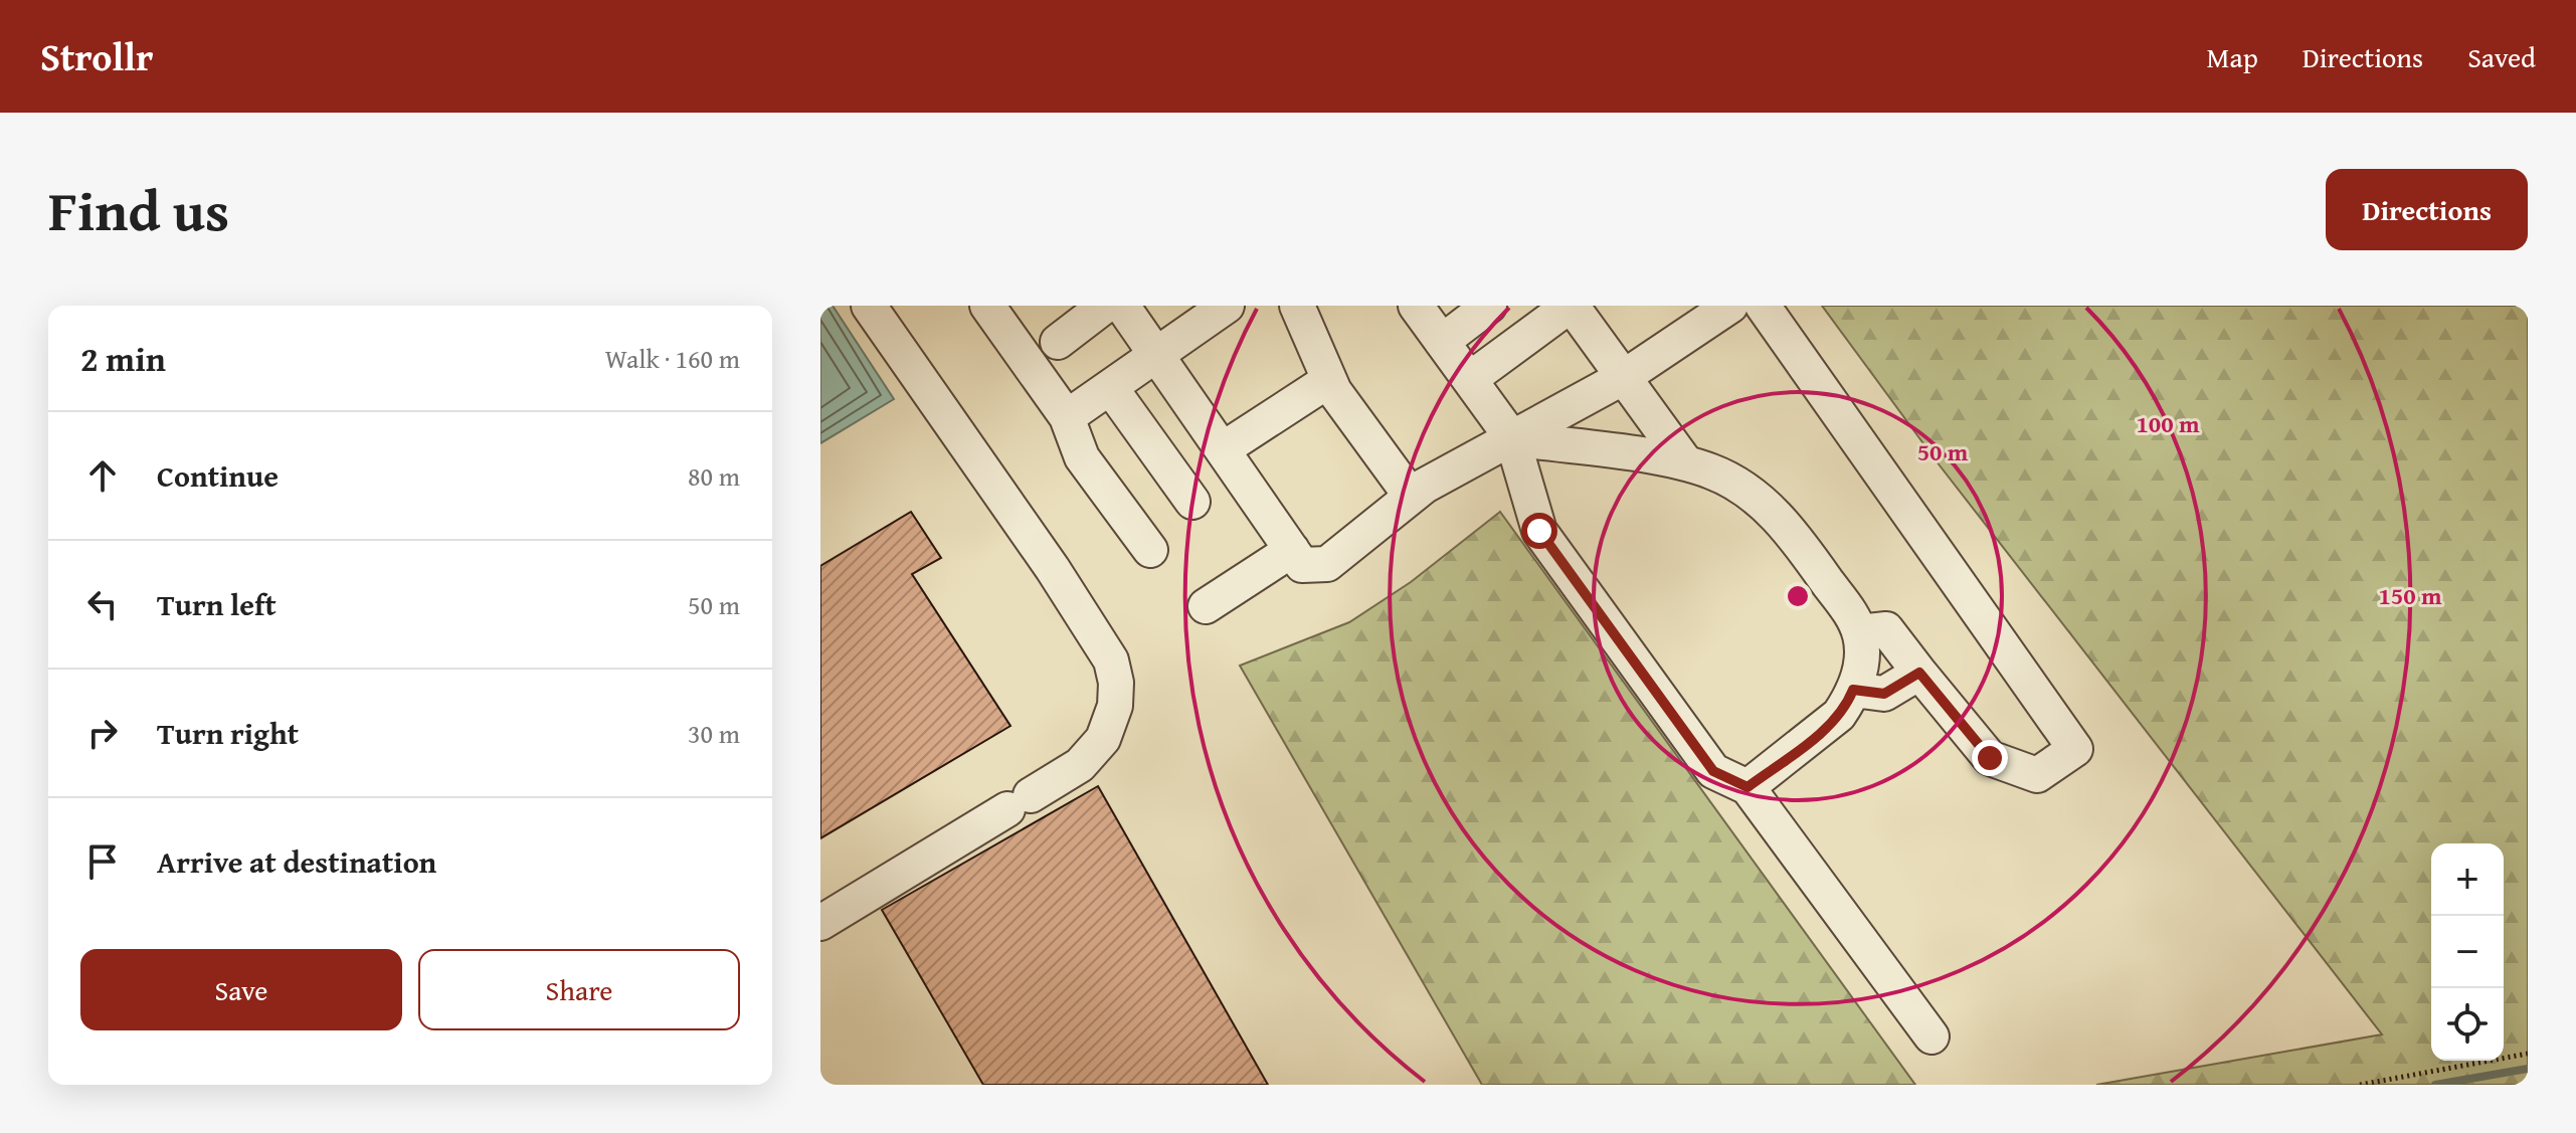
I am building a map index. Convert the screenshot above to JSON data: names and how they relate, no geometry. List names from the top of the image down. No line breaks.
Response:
{"page":{"header":"Strollr","nav":["Map","Directions","Saved"],"title":"Find us","buttons":["Directions",["Save","Share"]],"heading":["2 min","Walk · 160 m"],"list":[["Continue","80 m"],["Turn left","50 m"],["Turn right","30 m"],"Arrive at destination"],"map_buttons":["+","−"]},"rings":["100 m","50 m","150 m"]}
